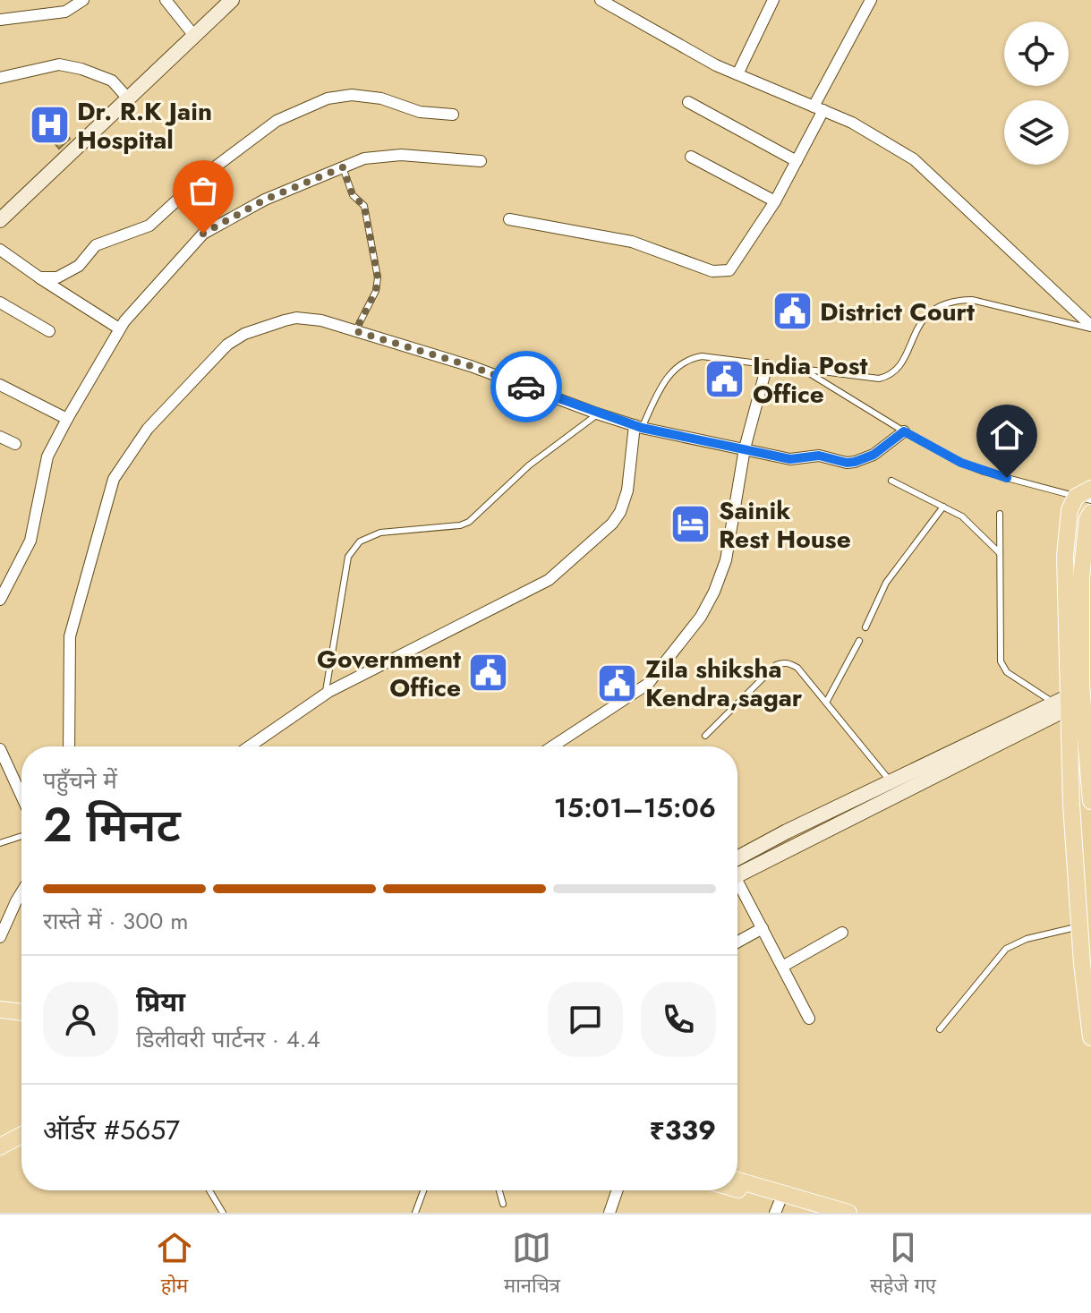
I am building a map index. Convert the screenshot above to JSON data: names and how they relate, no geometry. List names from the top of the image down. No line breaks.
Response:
{"places":{"hospital":["Dr. R.K Jain Hospital"],"public building":["District Court","India Post Office","Government Office","Zila shiksha Kendra,sagar"],"hotel":["Sainik Rest House"]},"page":{"heading":["2 मिनट","पहुँचने में","15:01–15:06"],"panel":["प्रिया","डिलीवरी पार्टनर · 4.4","ऑर्डर #5657","₹339"],"bar":"रास्ते में · 300 m","tabs":["होम","मानचित्र","सहेजे गए"]}}
